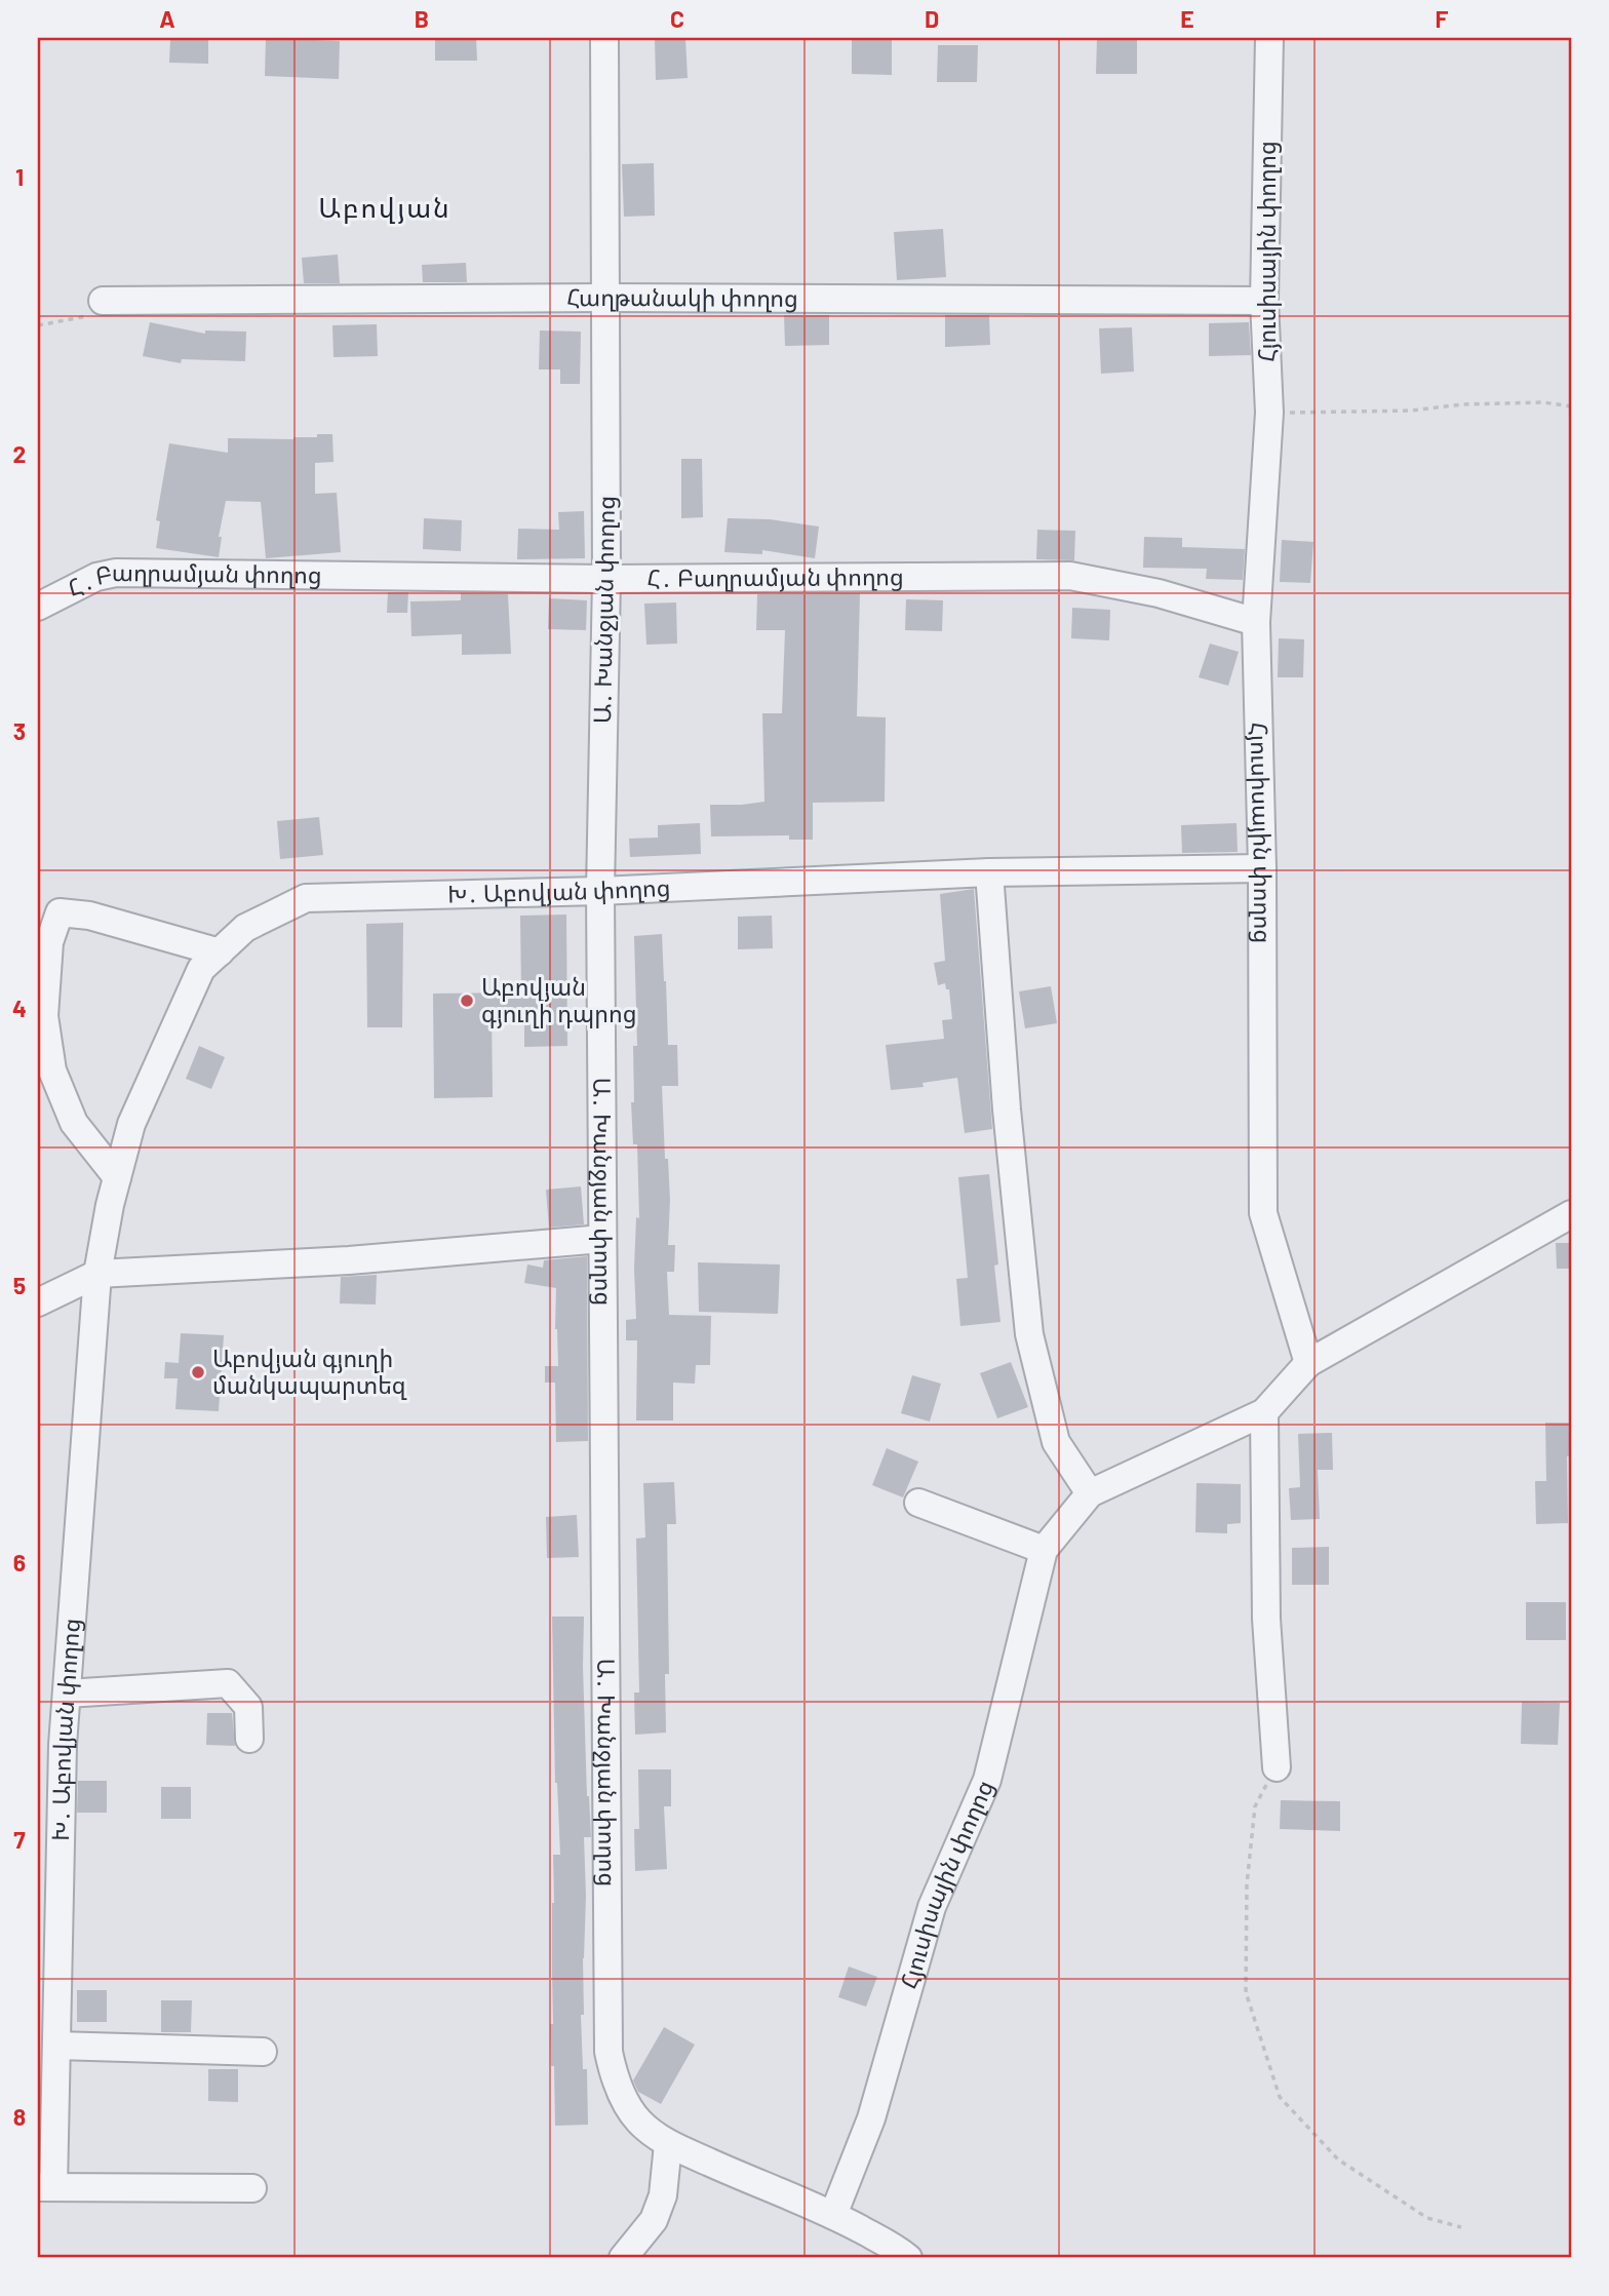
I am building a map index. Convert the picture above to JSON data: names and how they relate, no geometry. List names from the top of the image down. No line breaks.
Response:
{"streets":{"street":["Հյուսիսային փողոց","Հաղթանակի փողոց","Հ․ Բաղրամյան փողոց","Ա․ Խանջյան փողոց","Խ․ Աբովյան փողոց"]},"crossings":[["Հյուսիսային փողոց","Հաղթանակի փողոց"],["Հյուսիսային փողոց","Հ․ Բաղրամյան փողոց"],["Հյուսիսային փողոց","Ա․ Խանջյան փողոց"],["Հյուսիսային փողոց","Խ․ Աբովյան փողոց"],["Հաղթանակի փողոց","Ա․ Խանջյան փողոց"],["Հ․ Բաղրամյան փողոց","Ա․ Խանջյան փողոց"],["Ա․ Խանջյան փողոց","Խ․ Աբովյան փողոց"]],"districts":["Աբովյան"],"places":["Աբովյան գյուղի դպրոց","Աբովյան գյուղի մանկապարտեզ"],"grid":{"columns":["A","B","C","D","E","F"],"rows":["1","2","3","4","5","6","7","8"]}}
